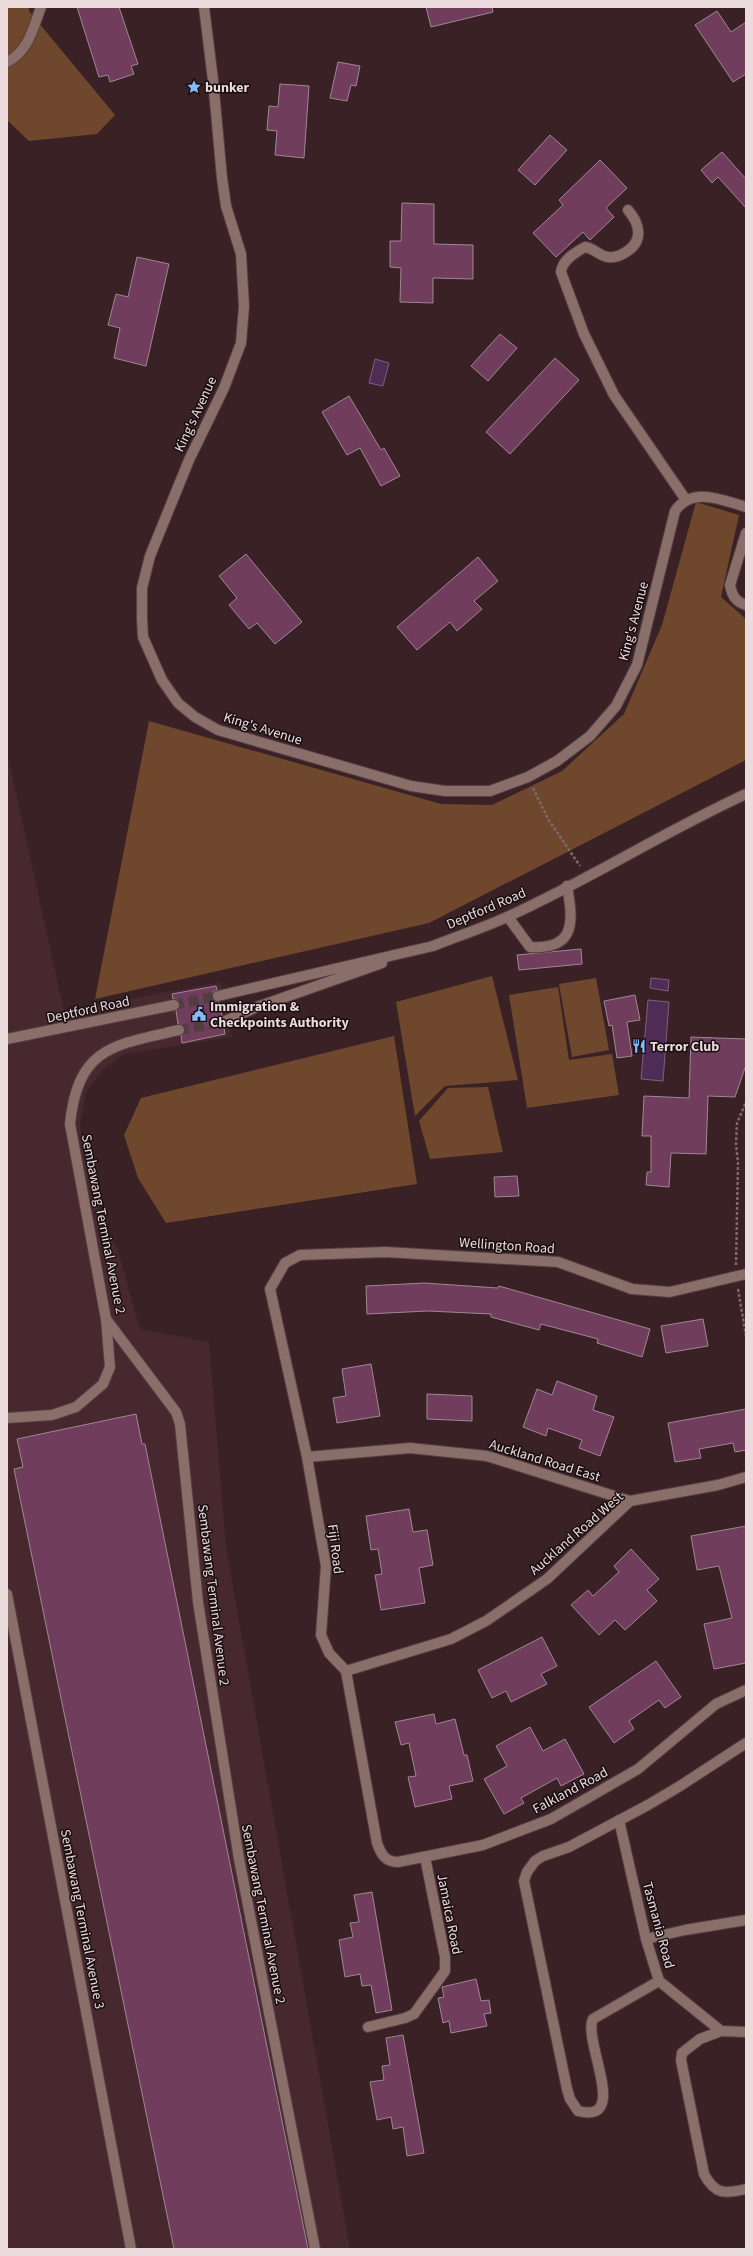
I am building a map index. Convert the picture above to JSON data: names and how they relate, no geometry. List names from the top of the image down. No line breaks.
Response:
{"streets":{"street":["King's Avenue","Deptford Road","Sembawang Terminal Avenue 2","Wellington Road","Auckland Road East","Auckland Road West","Fiji Road","Falkland Road","Jamaica Road","Sembawang Terminal Avenue 3","Tasmania Road"]},"crossings":[["Wellington Road","Fiji Road"],["Auckland Road East","Auckland Road West"],["Auckland Road East","Fiji Road"],["Auckland Road West","Fiji Road"],["Auckland Road West","Falkland Road"],["Fiji Road","Falkland Road"],["Falkland Road","Jamaica Road"]],"places":{"place":["bunker"],"public building":["Immigration & Checkpoints Authority"],"restaurant":["Terror Club"]}}
